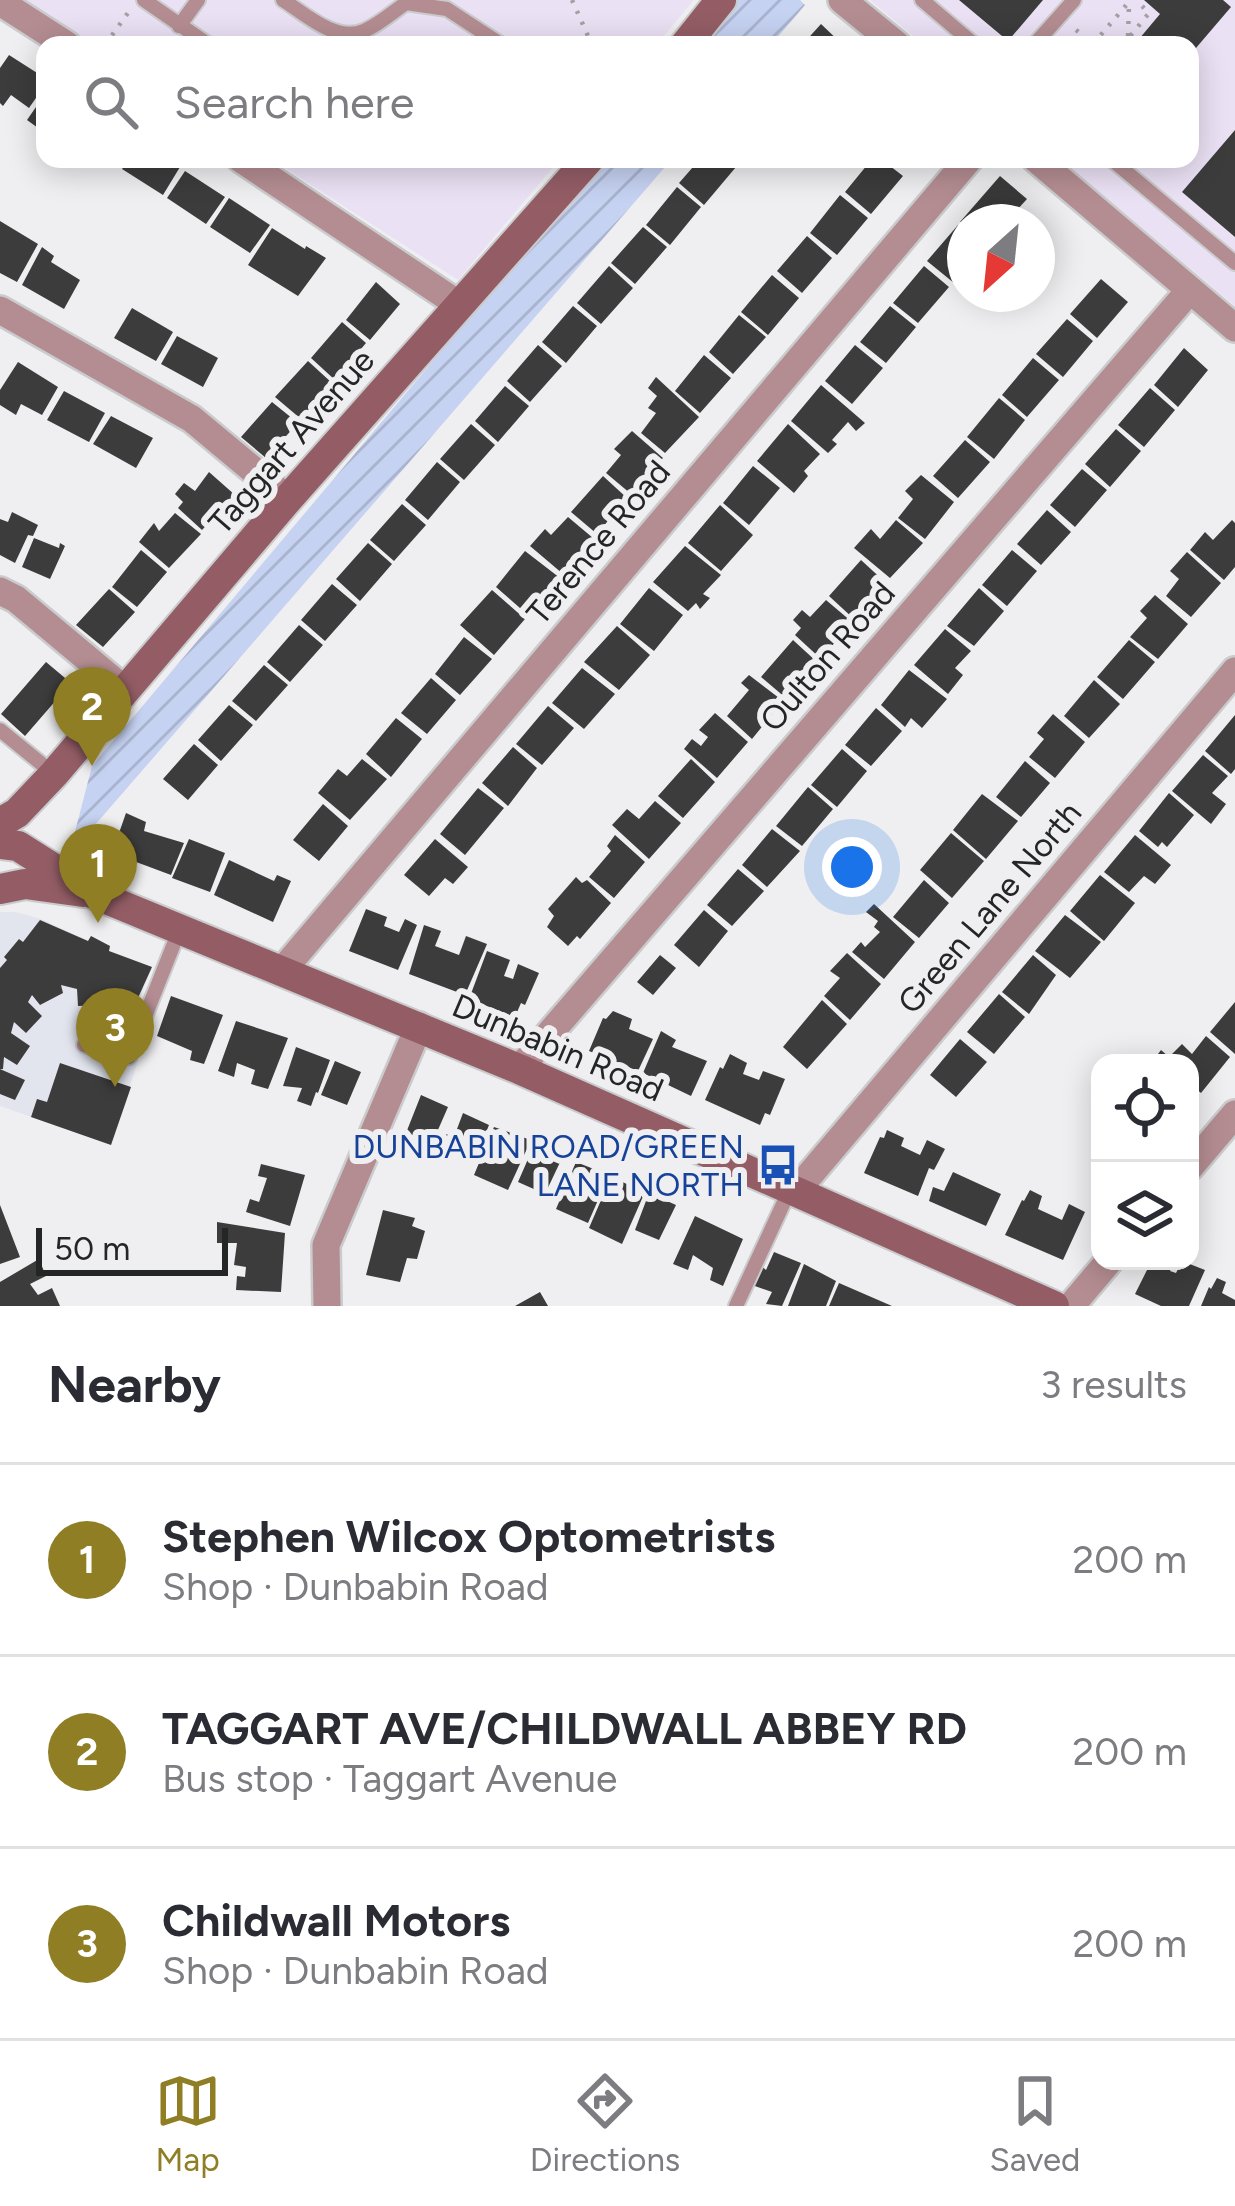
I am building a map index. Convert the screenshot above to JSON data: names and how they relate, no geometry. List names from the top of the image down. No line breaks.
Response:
{"streets":{"street":["Taggart Avenue","Terence Road","Oulton Road","Green Lane North","Dunbabin Road"]},"crossings":[["Taggart Avenue","Dunbabin Road"],["Terence Road","Dunbabin Road"],["Oulton Road","Dunbabin Road"],["Green Lane North","Dunbabin Road"]],"places":{"bus stop":["DUNBABIN ROAD/GREEN LANE NORTH"]},"scale_bar":"50 m","north":"bottom left","page":{"search":"Search here","pins":["2","1","3"],"scale":"50 m","heading":["Nearby","3 results"],"list":[{"mark":"1","name":"Stephen Wilcox Optometrists","note":"Shop · Dunbabin Road","value":"200 m"},{"mark":"2","name":"TAGGART AVE/CHILDWALL ABBEY RD","note":"Bus stop · Taggart Avenue","value":"200 m"},{"mark":"3","name":"Childwall Motors","note":"Shop · Dunbabin Road","value":"200 m"}],"nav":["Map","Directions","Saved"]}}
